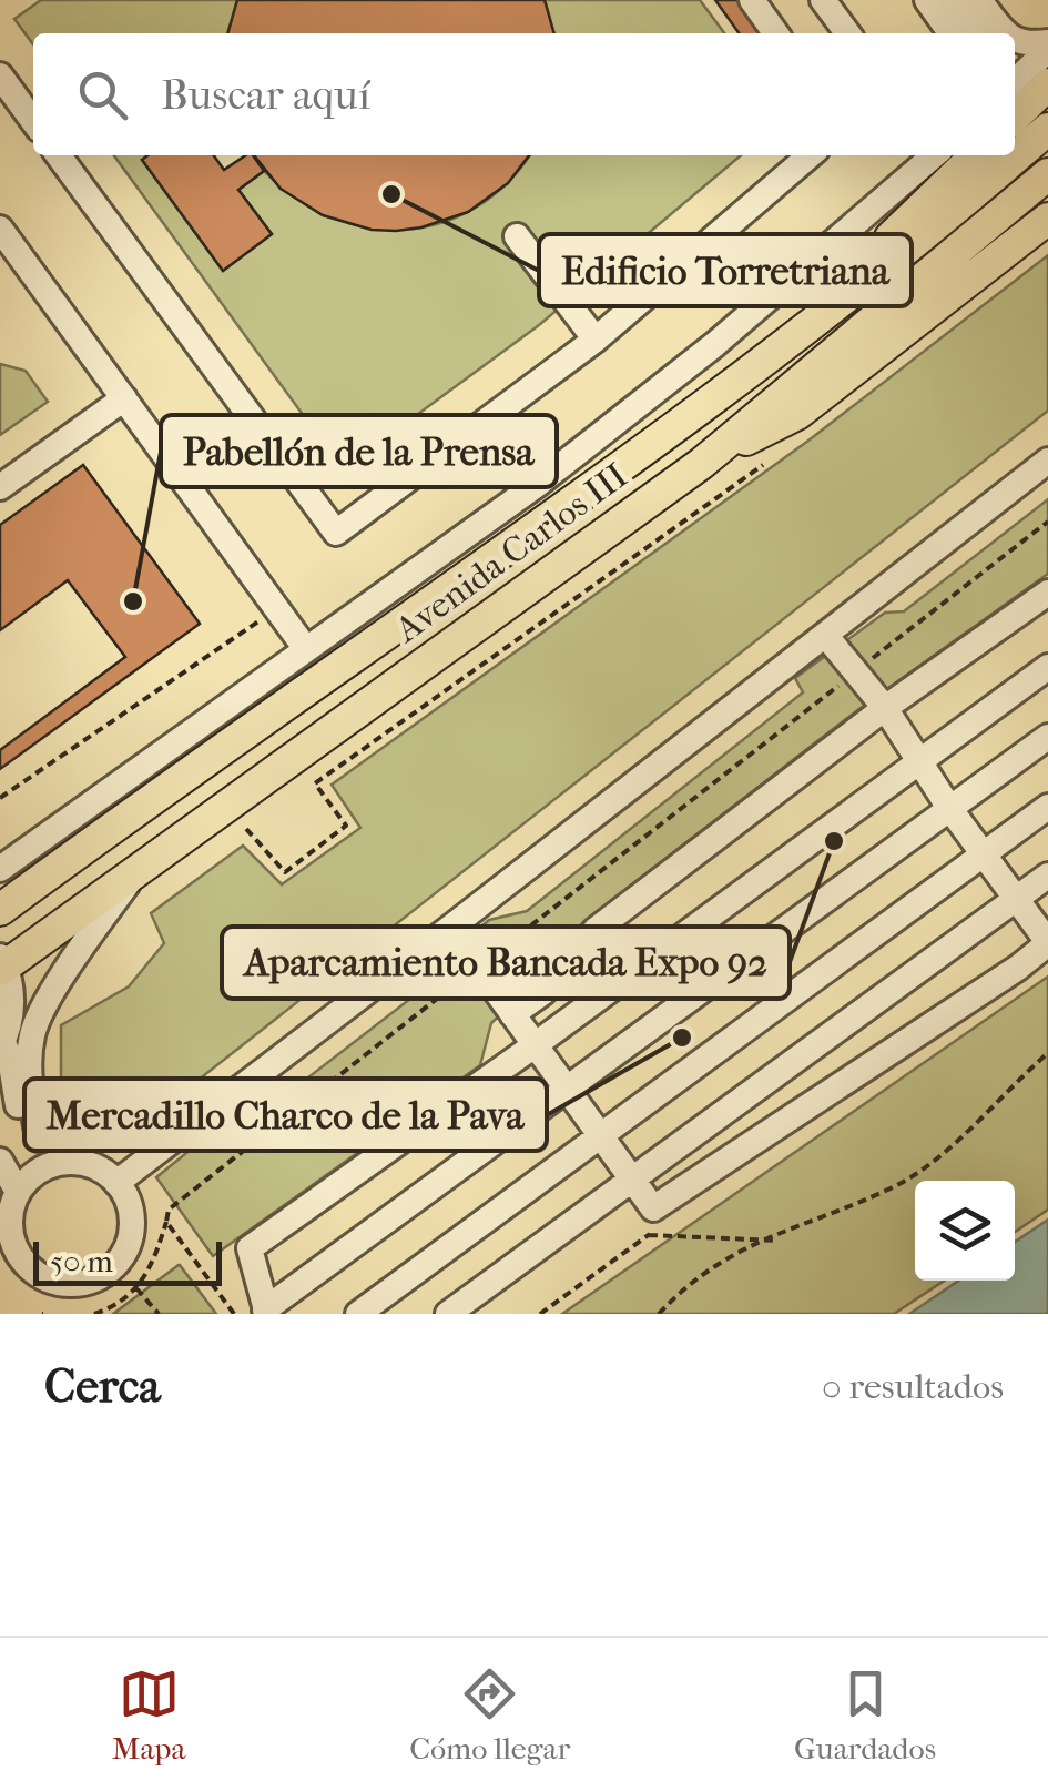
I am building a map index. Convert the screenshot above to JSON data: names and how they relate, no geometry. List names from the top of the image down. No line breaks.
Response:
{"streets":{"main road":["Avenida Carlos III"]},"places":["Edificio Torretriana","Pabellón de la Prensa","Aparcamiento Bancada Expo 92","Mercadillo Charco de la Pava"],"scale_bar":"50 m","page":{"search":"Buscar aquí","scale":"50 m","heading":["Cerca","0 resultados"],"nav":["Mapa","Cómo llegar","Guardados"]}}
